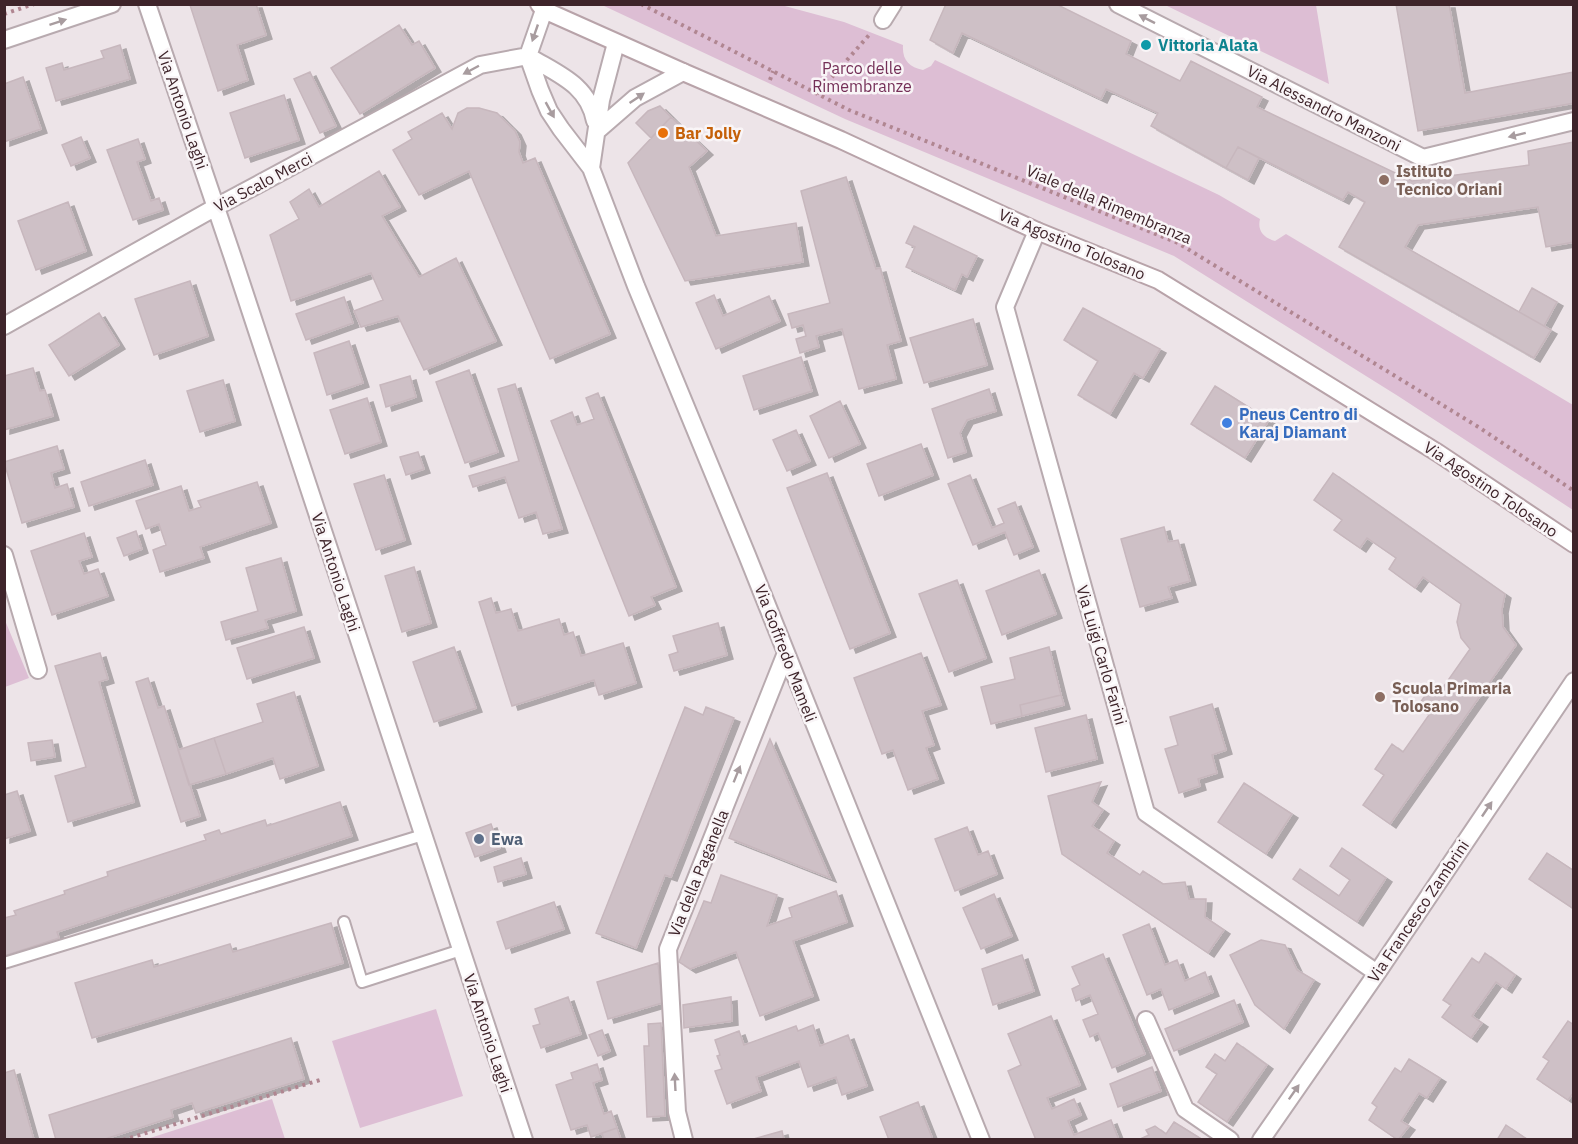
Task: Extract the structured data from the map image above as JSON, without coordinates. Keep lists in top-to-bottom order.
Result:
{
  "streets": {
    "street": [
      "Via Alessandro Manzoni",
      "Via Antonio Laghi",
      "Via Scalo Merci",
      "Via Agostino Tolosano",
      "Via Goffredo Mameli",
      "Via Luigi Carlo Farini",
      "Via della Paganella",
      "Via Francesco Zambrini"
    ],
    "path": ["Viale della Rimembranza"]
  },
  "crossings": [
    ["Via Antonio Laghi", "Via Scalo Merci"],
    ["Via Scalo Merci", "Via Goffredo Mameli"],
    ["Via Agostino Tolosano", "Via Luigi Carlo Farini"],
    ["Via Goffredo Mameli", "Via della Paganella"],
    ["Via Luigi Carlo Farini", "Via Francesco Zambrini"]
  ],
  "one_way": [
    "Via Alessandro Manzoni",
    "Via Scalo Merci",
    "Via della Paganella",
    "Via Francesco Zambrini"
  ],
  "parks": ["Parco delle Rimembranze"],
  "places": [
    "Vittoria Alata",
    "Bar Jolly",
    "Istituto Tecnico Oriani",
    "Pneus Centro di Karaj Diamant",
    "Scuola Primaria Tolosano",
    "Ewa"
  ]
}
